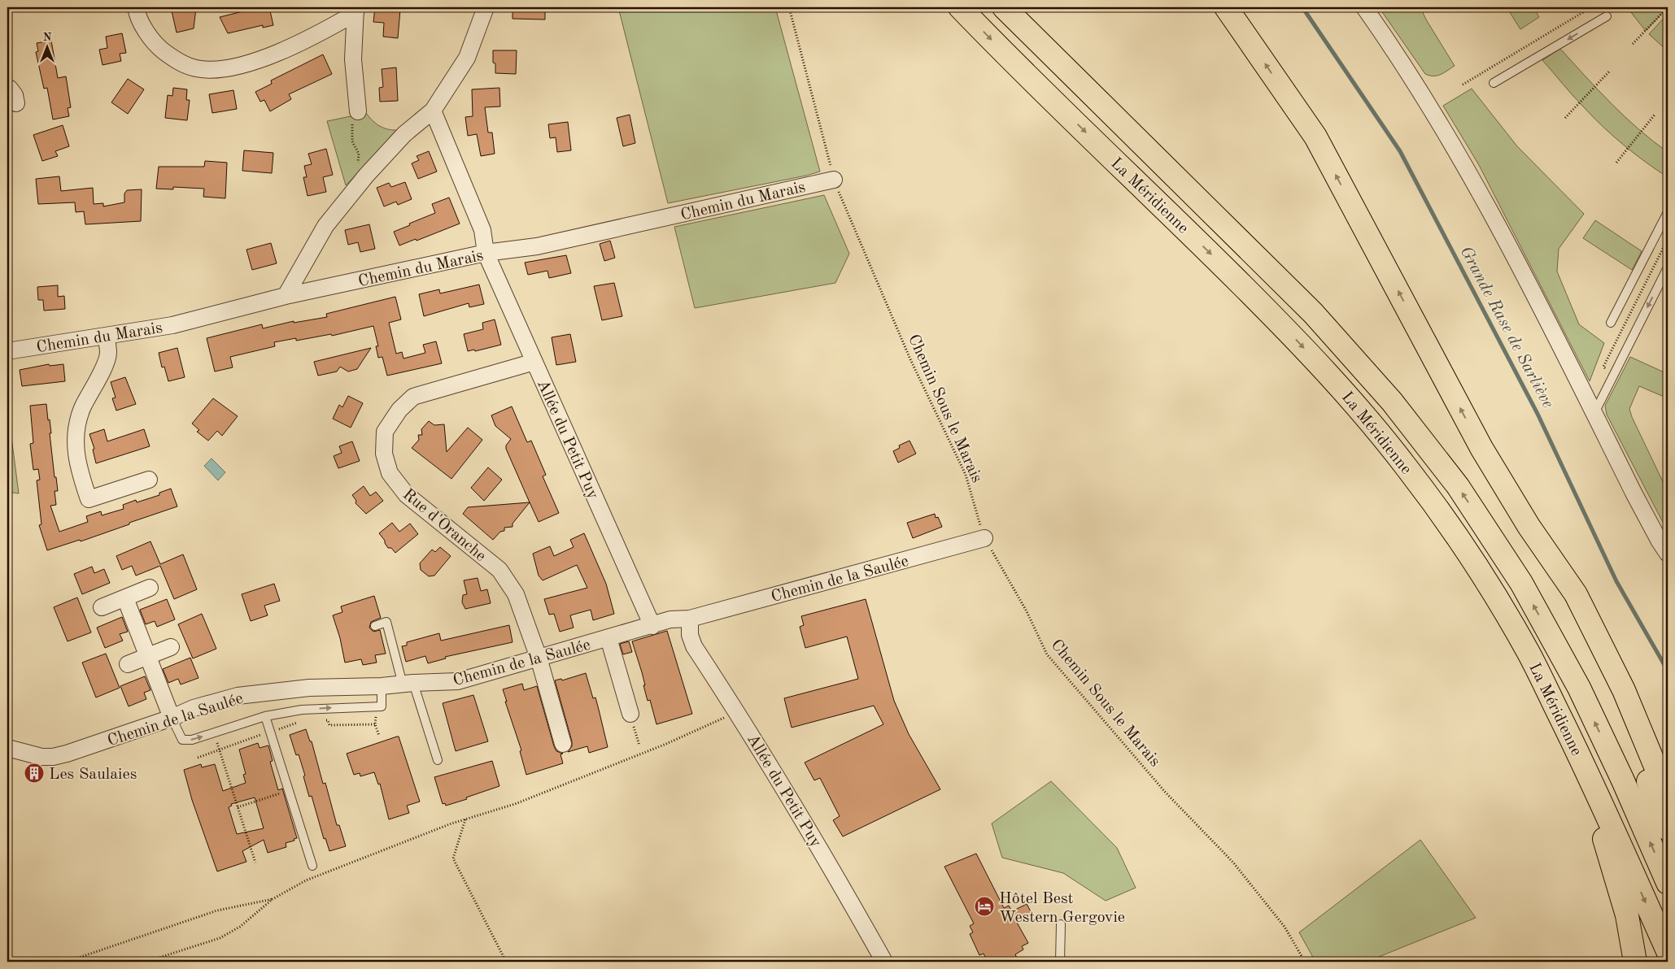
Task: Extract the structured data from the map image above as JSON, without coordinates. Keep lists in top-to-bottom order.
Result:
{
  "streets": {
    "highway": ["La Méridienne"],
    "street": [
      "Chemin du Marais",
      "Allée du Petit Puy",
      "Rue d'Oranche",
      "Chemin de la Saulée"
    ],
    "path": ["Chemin Sous le Marais"]
  },
  "crossings": [
    ["Chemin du Marais", "Chemin Sous le Marais"],
    ["Chemin du Marais", "Allée du Petit Puy"],
    ["Chemin Sous le Marais", "Chemin de la Saulée"],
    ["Allée du Petit Puy", "Rue d'Oranche"],
    ["Allée du Petit Puy", "Chemin de la Saulée"],
    ["Rue d'Oranche", "Chemin de la Saulée"]
  ],
  "water": ["Grande Rase de Sarliève"],
  "places": {
    "building": ["Les Saulaies"],
    "hotel": ["Hôtel Best Western Gergovie"]
  },
  "north": "top"
}
